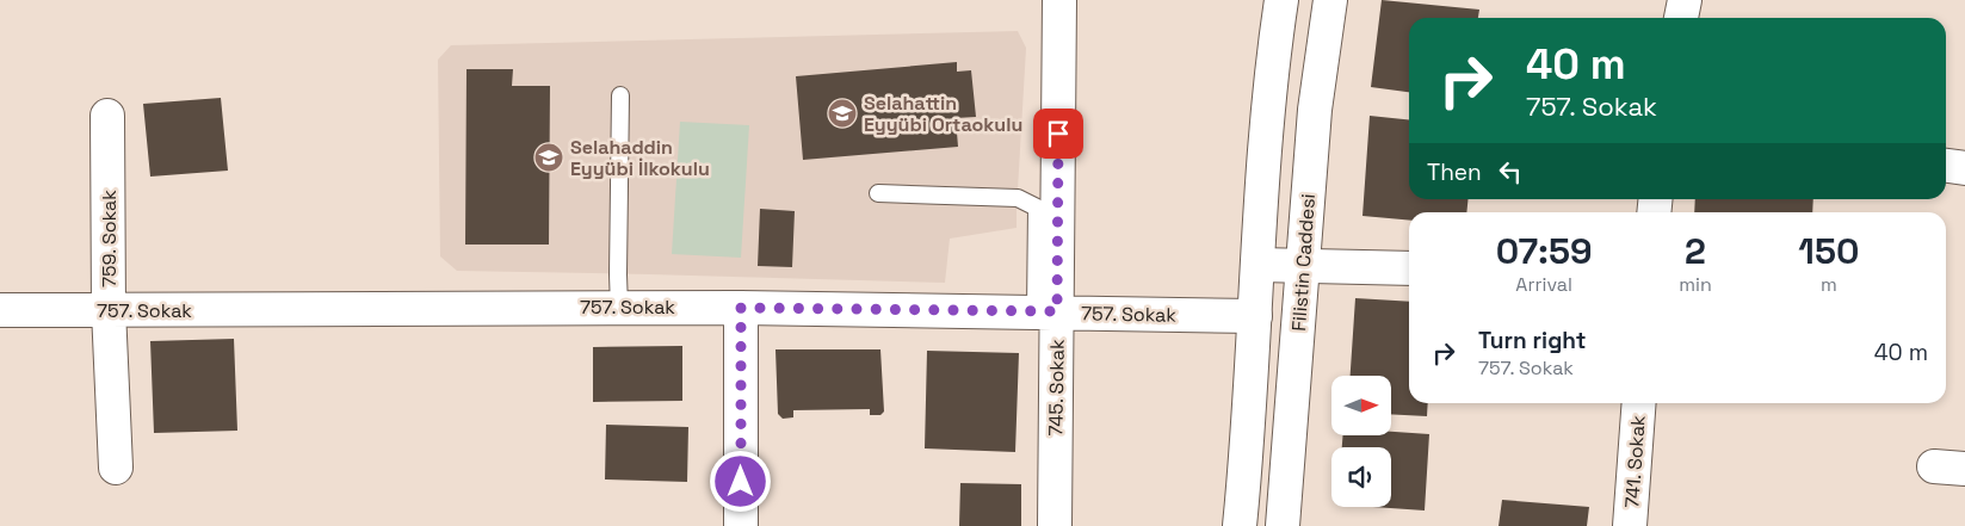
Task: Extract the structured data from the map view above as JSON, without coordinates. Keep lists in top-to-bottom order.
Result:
{
  "streets": {
    "street": [
      "759. Sokak",
      "Filistin Caddesi",
      "757. Sokak",
      "745. Sokak",
      "741. Sokak"
    ]
  },
  "crossings": [
    ["759. Sokak", "757. Sokak"],
    ["757. Sokak", "745. Sokak"]
  ],
  "places": {
    "school or university": ["Selahattin Eyyübi Ortaokulu", "Selahaddin Eyyübi İlkokulu"]
  },
  "north": "right",
  "page": {
    "turn": ["40 m", "757. Sokak"],
    "then": "Then",
    "eta": [
      "07:59",
      "Arrival",
      "2",
      "min",
      "150",
      "m"
    ],
    "list": [
      {
        "name": "Turn right",
        "note": "757. Sokak",
        "value": "40 m"
      }
    ]
  }
}
